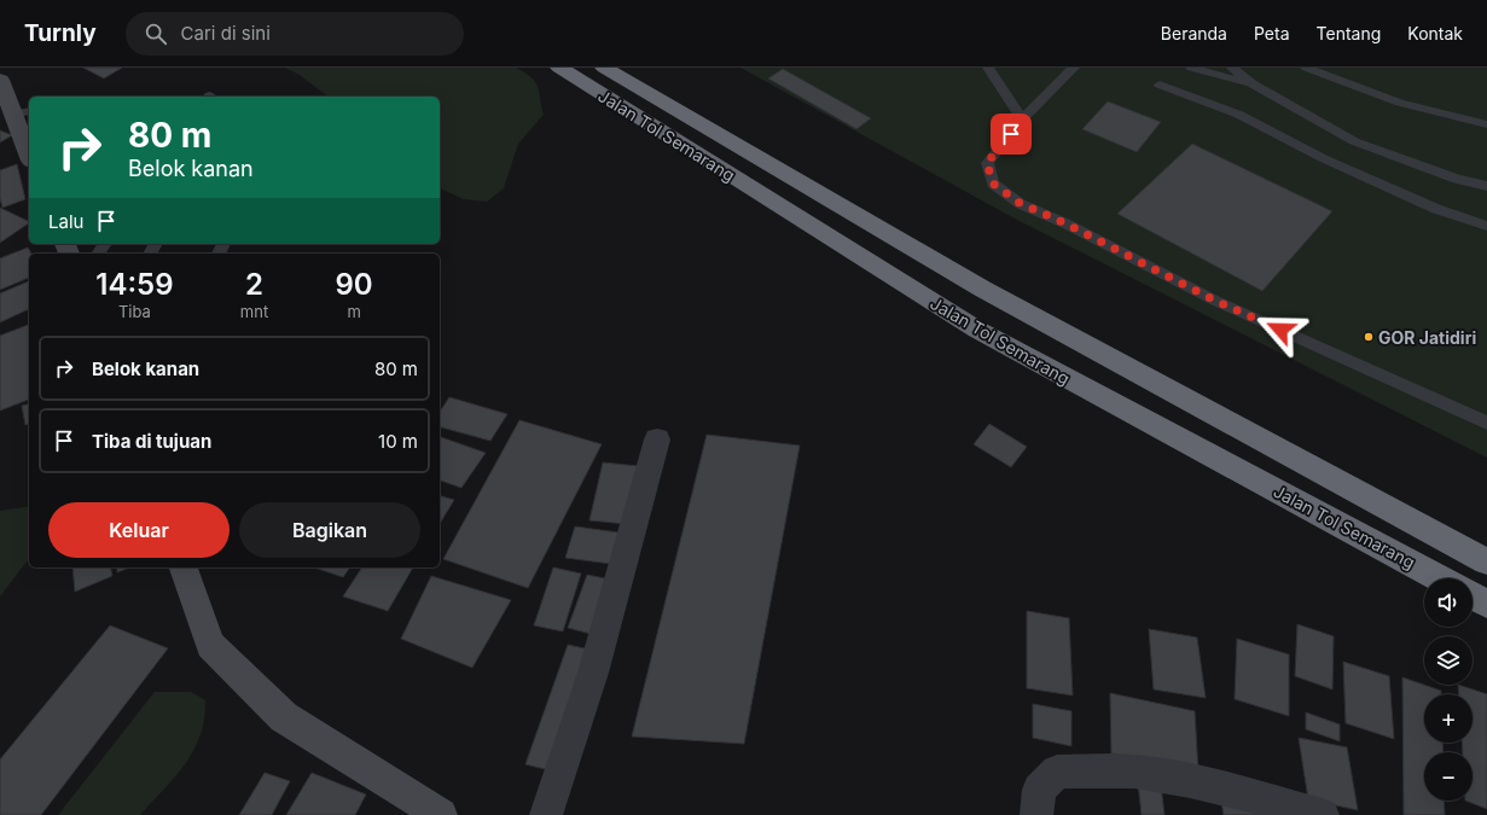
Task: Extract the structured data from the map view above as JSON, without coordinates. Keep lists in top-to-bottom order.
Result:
{
  "streets": {
    "highway": ["Jalan Tol Semarang"]
  },
  "places": ["GOR Jatidiri"],
  "page": {
    "header": "Turnly",
    "search": "Cari di sini",
    "nav": [
      "Beranda",
      "Peta",
      "Tentang",
      "Kontak"
    ],
    "turn": ["80 m", "Belok kanan"],
    "then": "Lalu",
    "eta": [
      "14:59",
      "Tiba",
      "2",
      "mnt",
      "90",
      "m"
    ],
    "list": [
      {
        "name": "Belok kanan",
        "value": "80 m"
      },
      {
        "name": "Tiba di tujuan",
        "value": "10 m"
      }
    ],
    "buttons": ["Keluar", "Bagikan"],
    "map_buttons": ["+", "−"]
  }
}
